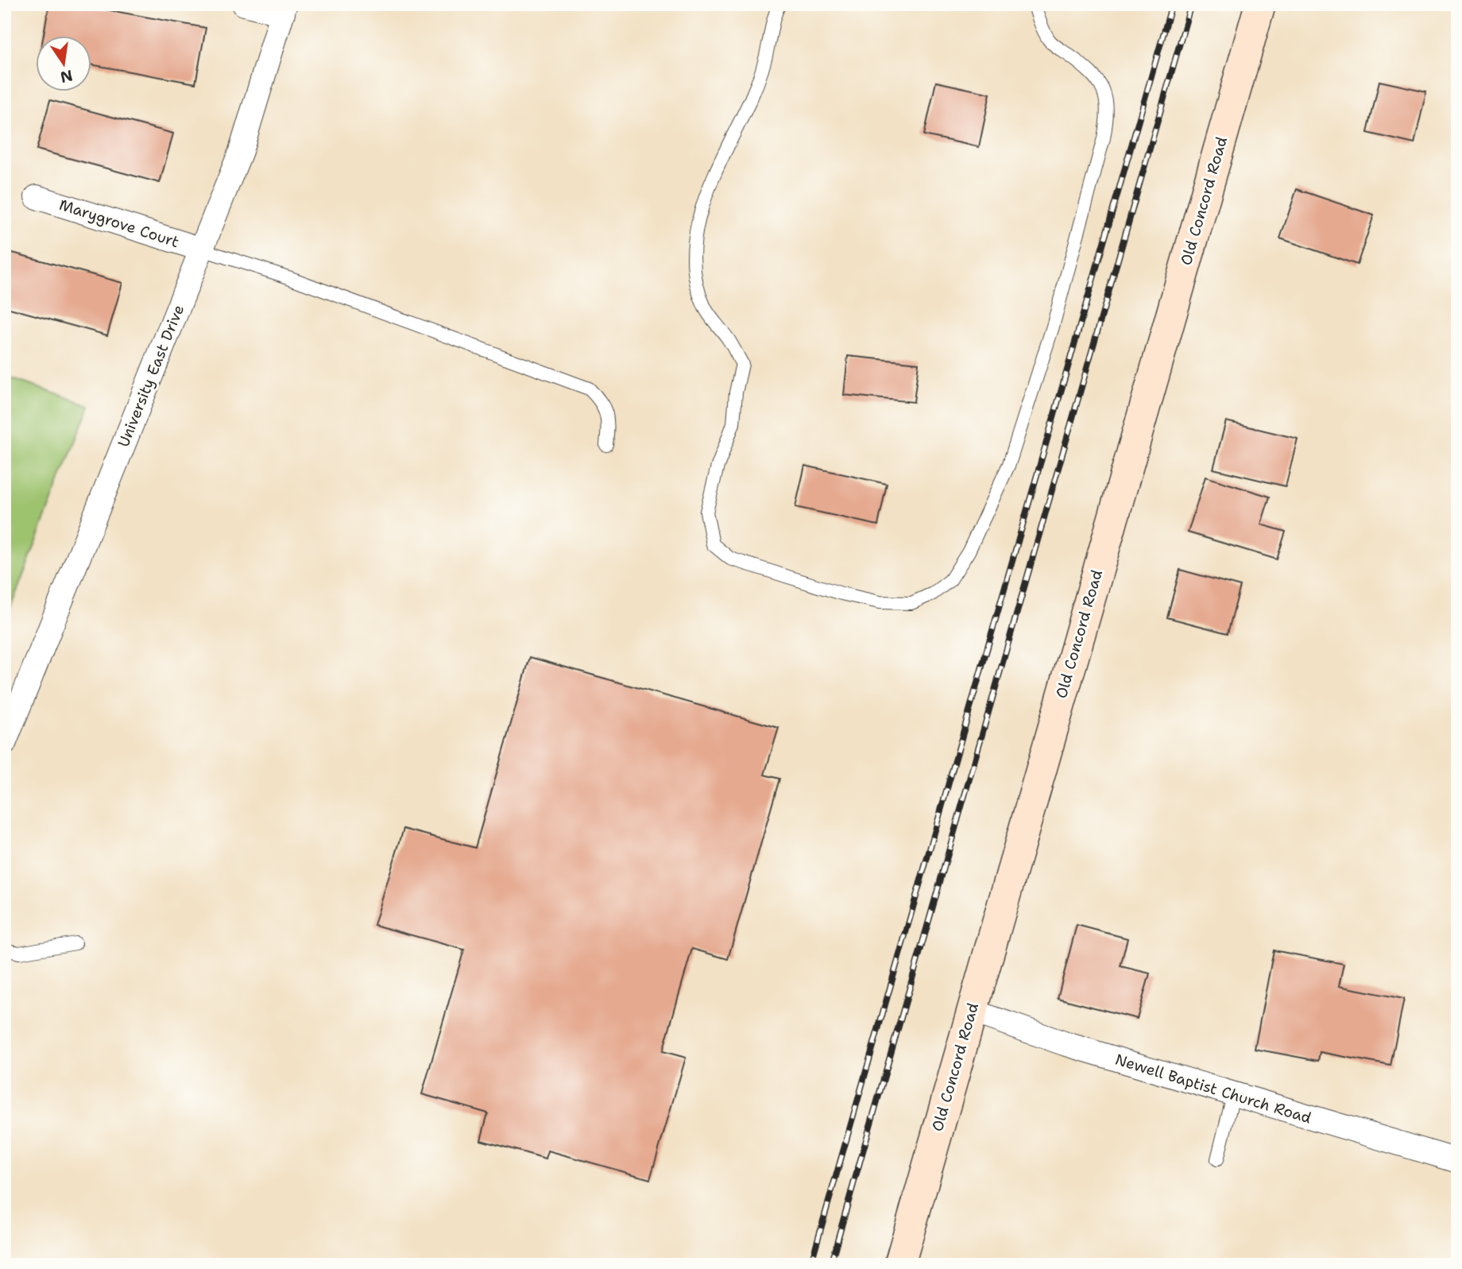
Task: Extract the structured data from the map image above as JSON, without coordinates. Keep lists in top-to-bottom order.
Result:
{
  "streets": {
    "street": [
      "Old Concord Road",
      "Marygrove Court",
      "University East Drive",
      "Newell Baptist Church Road"
    ]
  },
  "crossings": [
    ["Old Concord Road", "Newell Baptist Church Road"],
    ["Marygrove Court", "University East Drive"]
  ],
  "north": "bottom"
}
